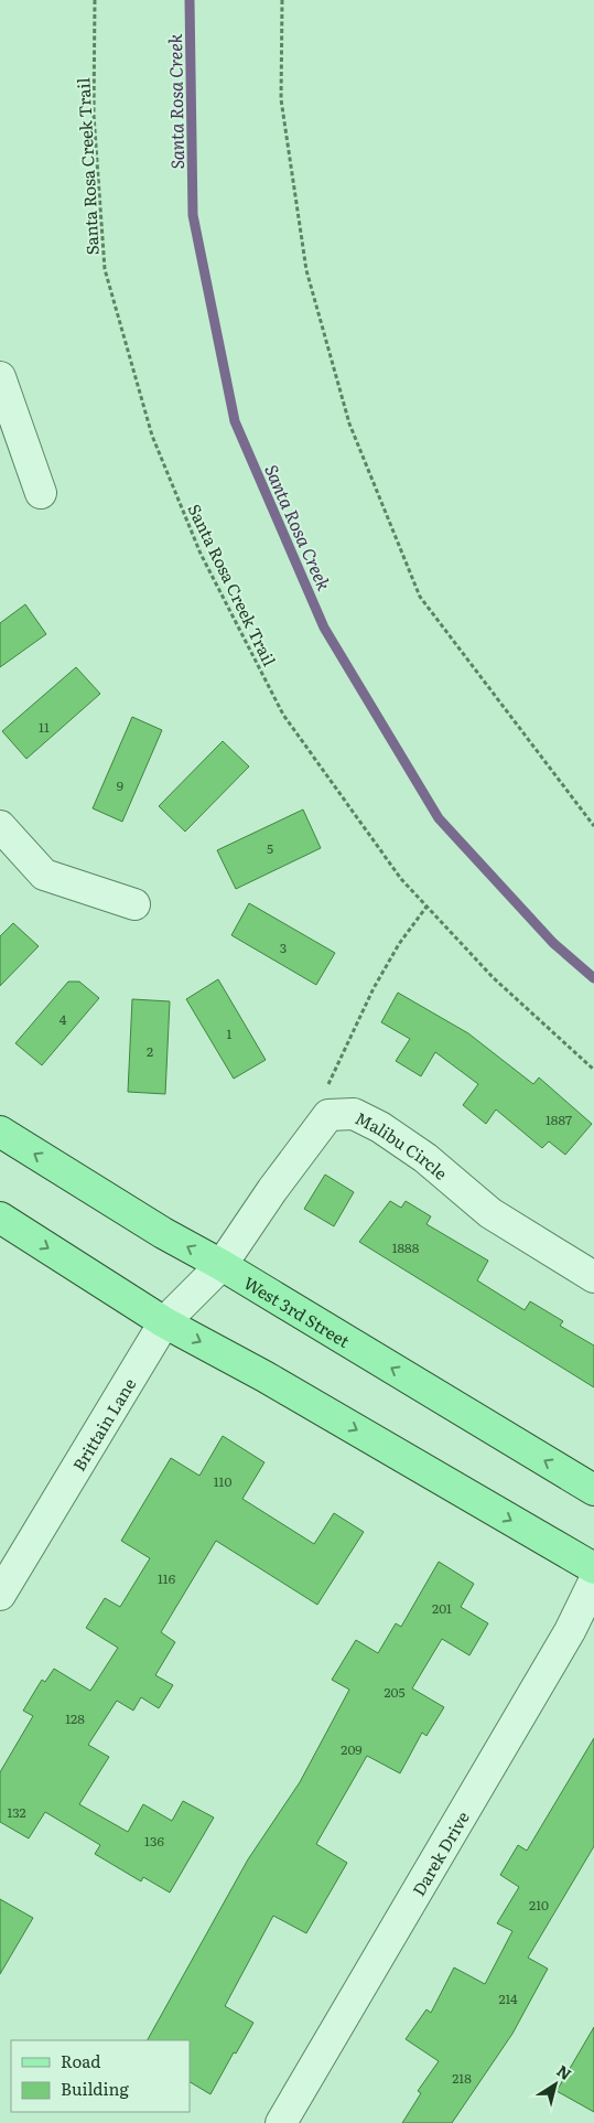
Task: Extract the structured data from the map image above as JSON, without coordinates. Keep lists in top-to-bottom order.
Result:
{
  "streets": {
    "main road": ["West 3rd Street"],
    "street": ["Malibu Circle", "Brittain Lane", "Darek Drive"],
    "path": ["Santa Rosa Creek Trail"]
  },
  "crossings": [
    ["West 3rd Street", "Brittain Lane"]
  ],
  "water": ["Santa Rosa Creek"],
  "house_numbers": [
    "11",
    "9",
    "5",
    "3",
    "4",
    "1",
    "2",
    "1887",
    "1888",
    "110",
    "116",
    "201",
    "205",
    "128",
    "209",
    "132",
    "136",
    "210",
    "214",
    "218"
  ],
  "legend": ["Road", "Building"],
  "north": "top right"
}
